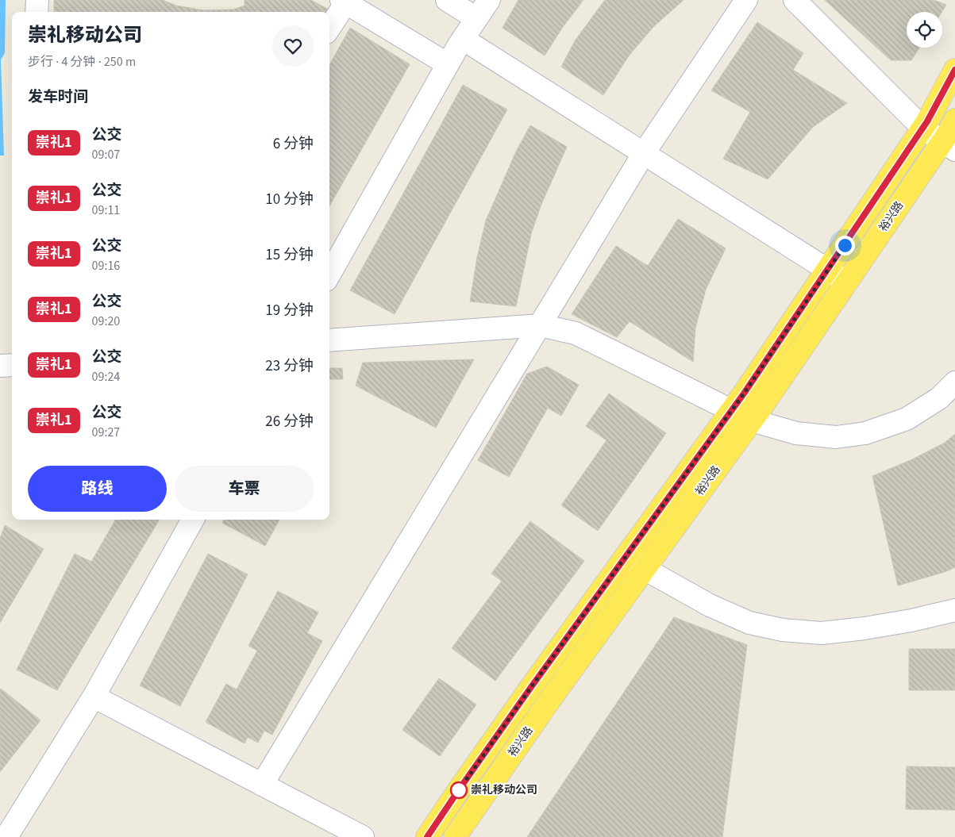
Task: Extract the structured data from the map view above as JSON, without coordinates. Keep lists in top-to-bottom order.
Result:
{
  "streets": {
    "main road": ["裕兴路"]
  },
  "places": ["崇礼移动公司"],
  "lines": ["bus line 崇礼1"],
  "page": {
    "heading": [
      ["崇礼移动公司", "步行 · 4 分钟 · 250 m"],
      "发车时间"
    ],
    "list": [
      {
        "mark": "崇礼1",
        "name": "公交",
        "note": "09:07",
        "value": "6 分钟"
      },
      {
        "mark": "崇礼1",
        "name": "公交",
        "note": "09:11",
        "value": "10 分钟"
      },
      {
        "mark": "崇礼1",
        "name": "公交",
        "note": "09:16",
        "value": "15 分钟"
      },
      {
        "mark": "崇礼1",
        "name": "公交",
        "note": "09:20",
        "value": "19 分钟"
      },
      {
        "mark": "崇礼1",
        "name": "公交",
        "note": "09:24",
        "value": "23 分钟"
      },
      {
        "mark": "崇礼1",
        "name": "公交",
        "note": "09:27",
        "value": "26 分钟"
      }
    ],
    "buttons": ["路线", "车票"]
  }
}
